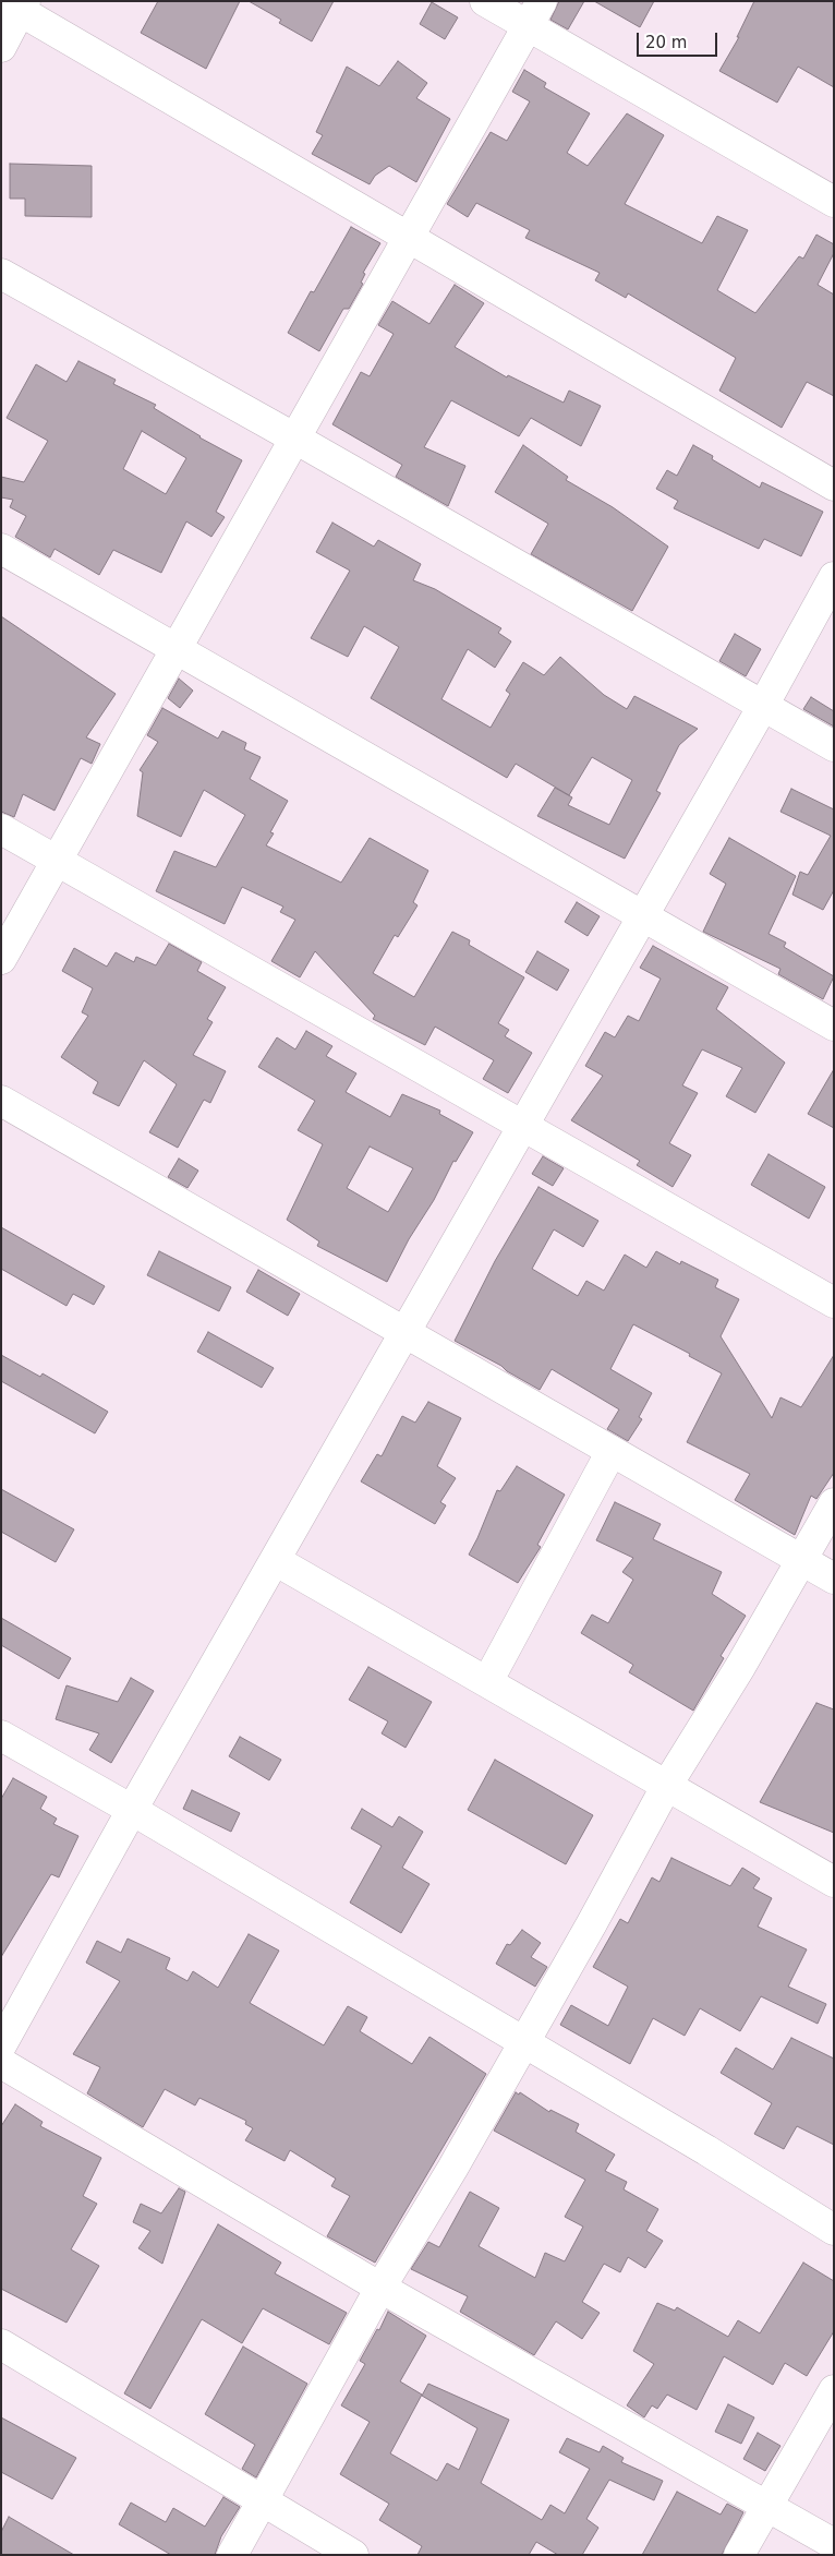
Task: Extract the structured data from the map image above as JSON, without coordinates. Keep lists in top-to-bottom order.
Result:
{
  "scale_bar": "20 m"
}
